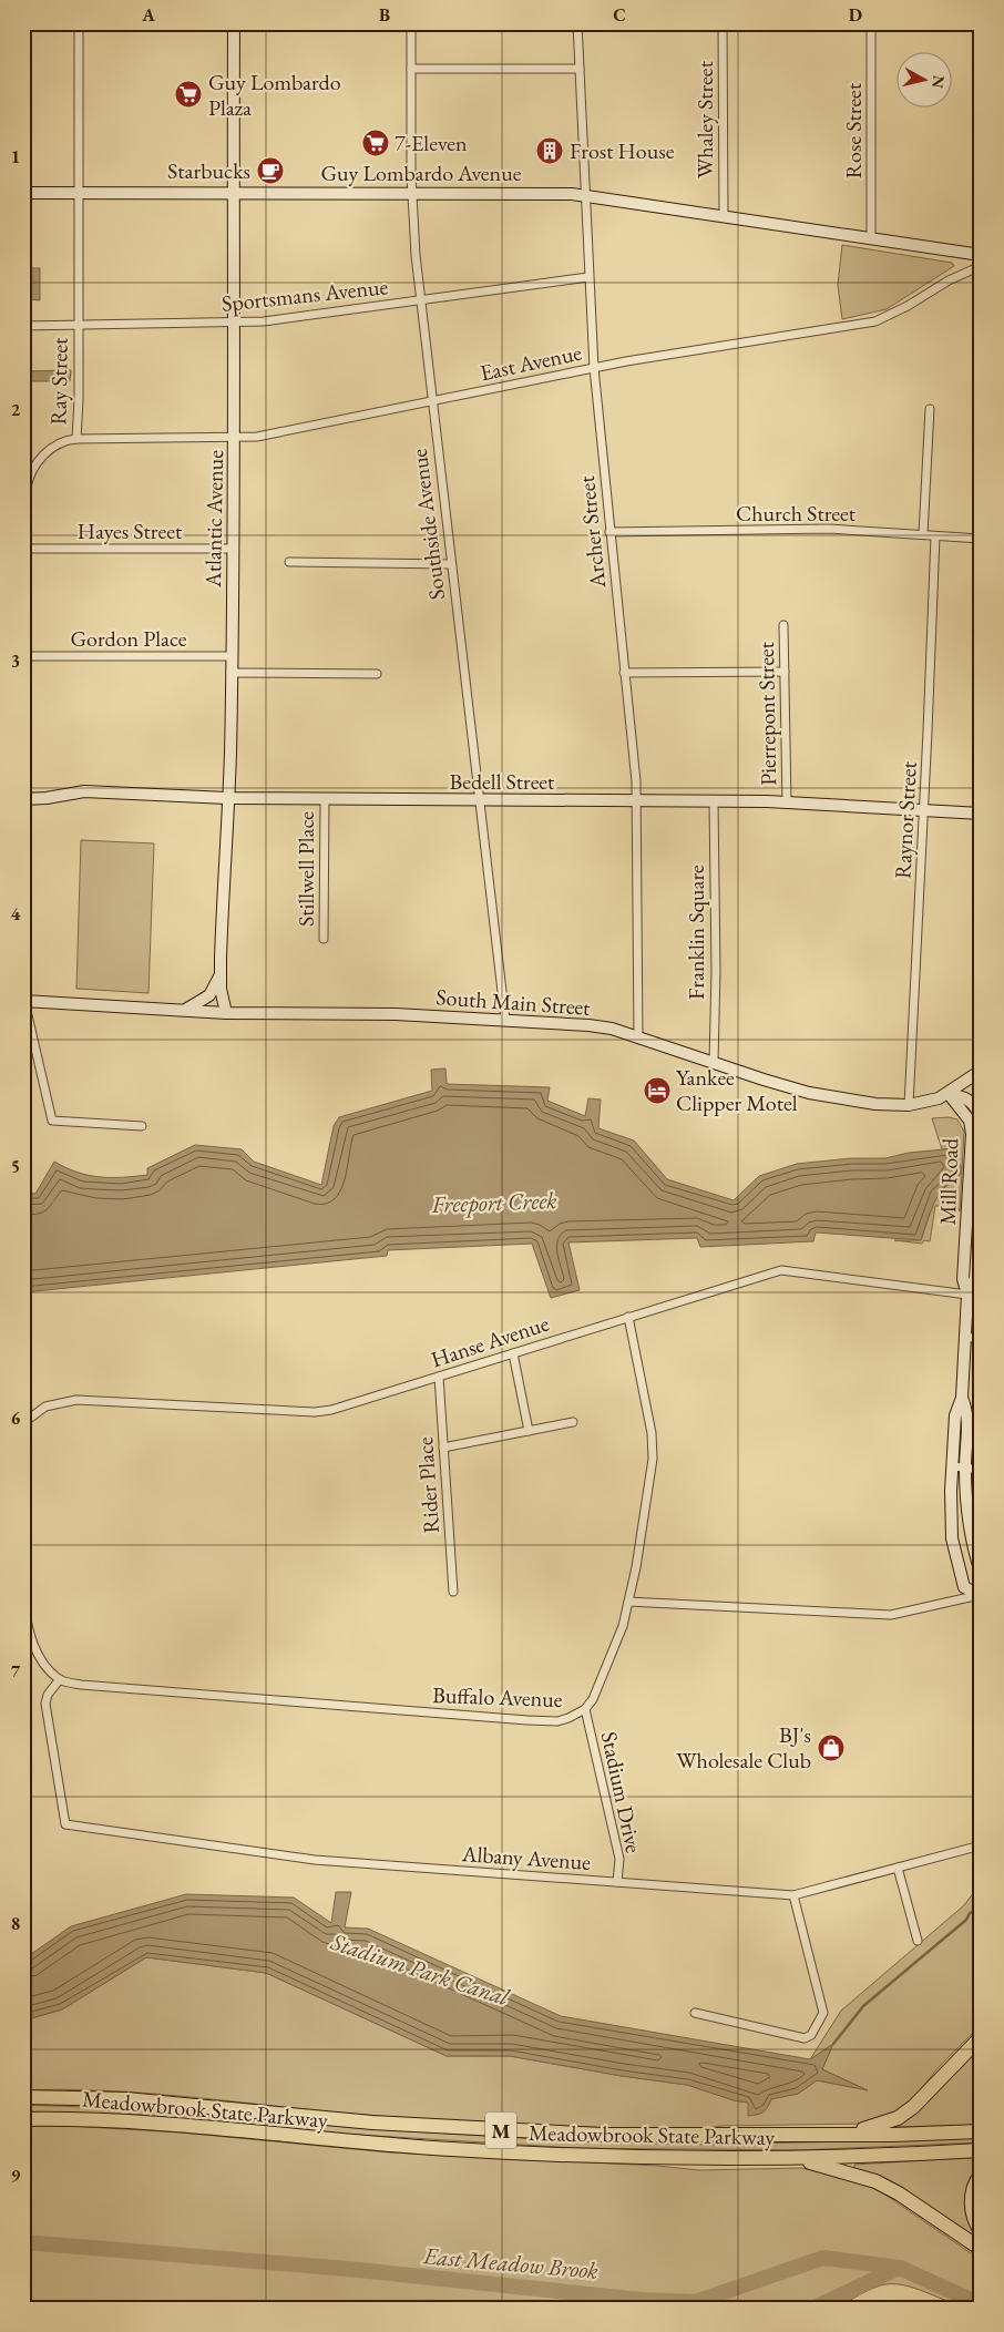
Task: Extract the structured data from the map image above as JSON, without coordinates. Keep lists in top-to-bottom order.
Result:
{
  "streets": {
    "highway": ["Meadowbrook State Parkway", "M"],
    "main road": [
      "Guy Lombardo Avenue",
      "Atlantic Avenue",
      "Bedell Street",
      "South Main Street",
      "Mill Road"
    ],
    "street": [
      "Whaley Street",
      "Rose Street",
      "Sportsmans Avenue",
      "East Avenue",
      "Ray Street",
      "Church Street",
      "Southside Avenue",
      "Hayes Street",
      "Archer Street",
      "Gordon Place",
      "Pierrepont Street",
      "Raynor Street",
      "Stillwell Place",
      "Franklin Square",
      "Hanse Avenue",
      "Rider Place",
      "Buffalo Avenue",
      "Stadium Drive",
      "Albany Avenue"
    ]
  },
  "crossings": [
    ["Whaley Street", "Guy Lombardo Avenue"],
    ["Rose Street", "Guy Lombardo Avenue"],
    ["Guy Lombardo Avenue", "Ray Street"],
    ["Guy Lombardo Avenue", "Atlantic Avenue"],
    ["Guy Lombardo Avenue", "Southside Avenue"],
    ["Guy Lombardo Avenue", "Archer Street"],
    ["Sportsmans Avenue", "Ray Street"],
    ["Sportsmans Avenue", "Atlantic Avenue"],
    ["Sportsmans Avenue", "Southside Avenue"],
    ["Sportsmans Avenue", "Archer Street"],
    ["East Avenue", "Ray Street"],
    ["East Avenue", "Atlantic Avenue"],
    ["East Avenue", "Southside Avenue"],
    ["East Avenue", "Archer Street"],
    ["Ray Street", "Hayes Street"],
    ["Ray Street", "Gordon Place"],
    ["Ray Street", "Bedell Street"],
    ["Ray Street", "South Main Street"],
    ["Church Street", "Archer Street"],
    ["Church Street", "Raynor Street"],
    ["Atlantic Avenue", "Hayes Street"],
    ["Atlantic Avenue", "Gordon Place"],
    ["Atlantic Avenue", "Bedell Street"],
    ["Atlantic Avenue", "South Main Street"],
    ["Southside Avenue", "Bedell Street"],
    ["Southside Avenue", "South Main Street"],
    ["Archer Street", "Bedell Street"],
    ["Archer Street", "South Main Street"],
    ["Pierrepont Street", "Bedell Street"],
    ["Bedell Street", "Raynor Street"],
    ["Bedell Street", "Stillwell Place"],
    ["Bedell Street", "Franklin Square"],
    ["Raynor Street", "South Main Street"],
    ["Franklin Square", "South Main Street"],
    ["South Main Street", "Mill Road"],
    ["Mill Road", "Hanse Avenue"],
    ["Hanse Avenue", "Rider Place"],
    ["Hanse Avenue", "Buffalo Avenue"],
    ["Buffalo Avenue", "Stadium Drive"],
    ["Buffalo Avenue", "Albany Avenue"],
    ["Stadium Drive", "Albany Avenue"]
  ],
  "water": ["Freeport Creek", "Stadium Park Canal", "East Meadow Brook"],
  "places": {
    "supermarket": ["Guy Lombardo Plaza", "7-Eleven"],
    "building": ["Frost House"],
    "cafe": ["Starbucks"],
    "hotel": ["Yankee Clipper Motel"],
    "shop": ["BJ's Wholesale Club"]
  },
  "north": "right",
  "grid": {
    "columns": [
      "A",
      "B",
      "C",
      "D"
    ],
    "rows": [
      "1",
      "2",
      "3",
      "4",
      "5",
      "6",
      "7",
      "8",
      "9"
    ]
  }
}
